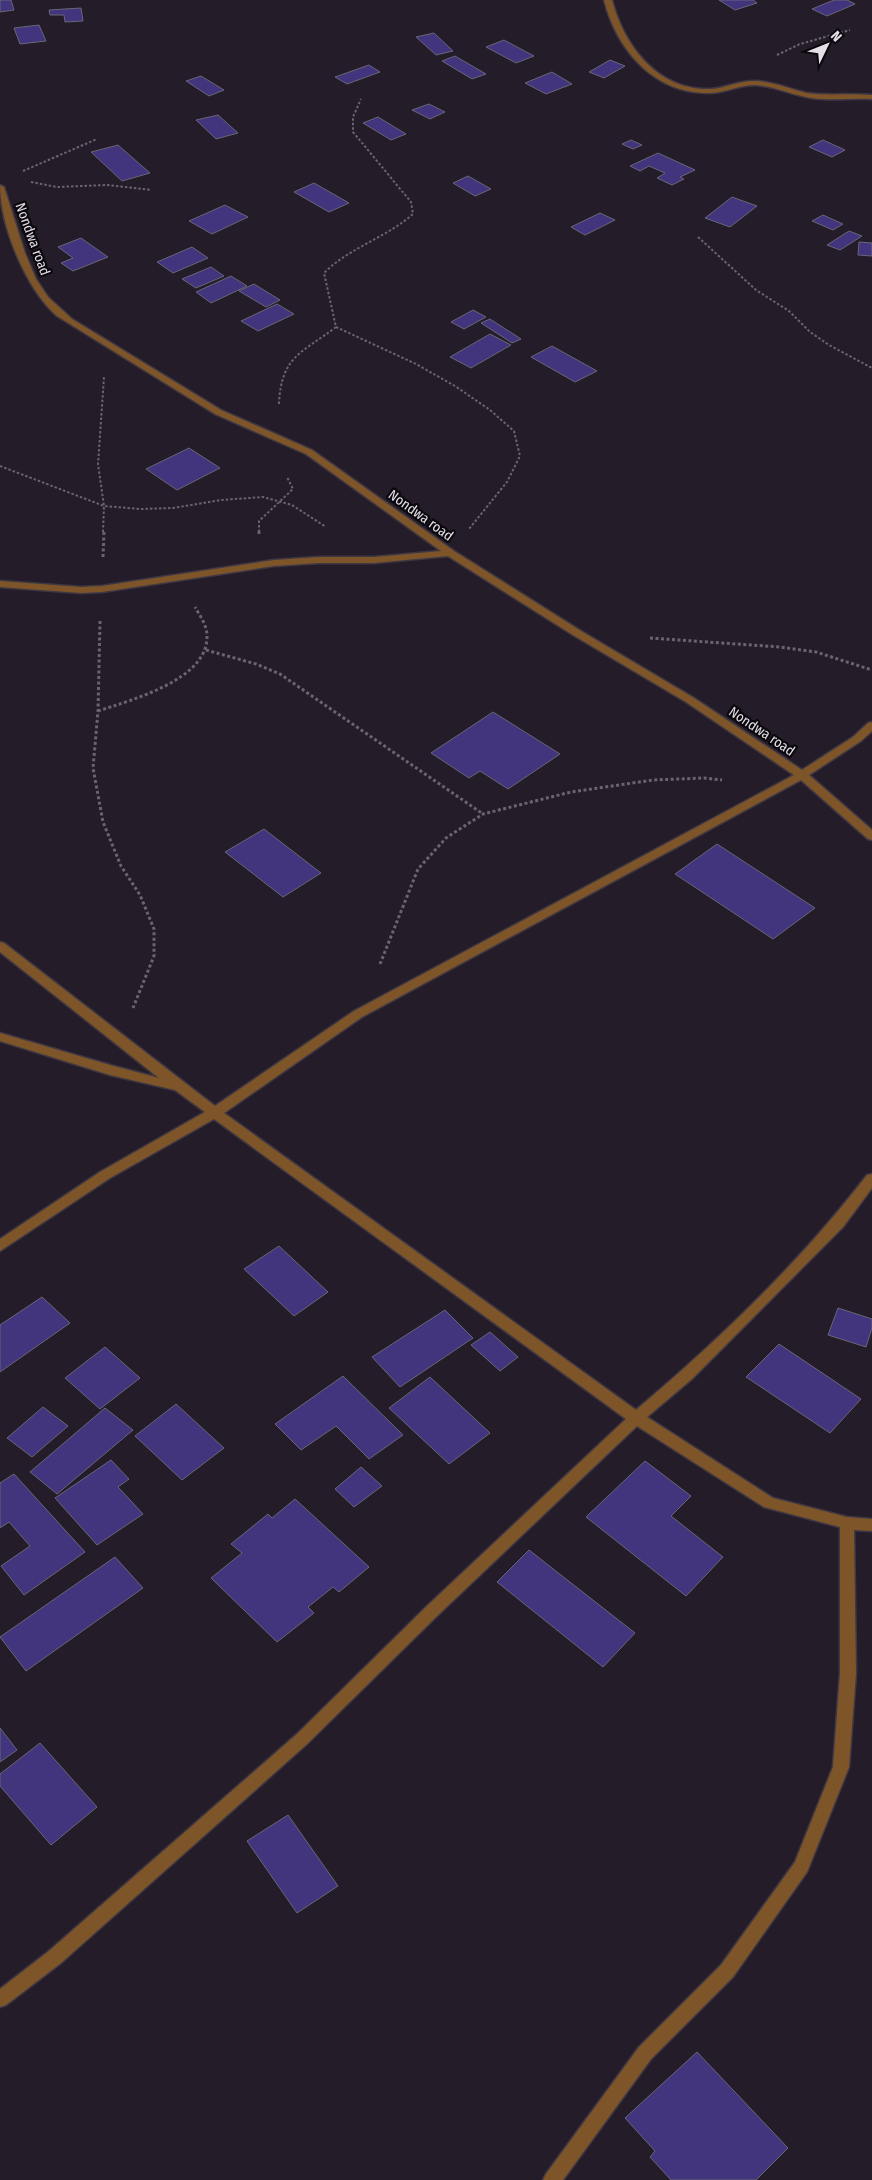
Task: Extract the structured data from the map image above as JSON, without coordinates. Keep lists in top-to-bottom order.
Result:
{
  "streets": {
    "street": ["Nondwa road"]
  },
  "north": "top right"
}
